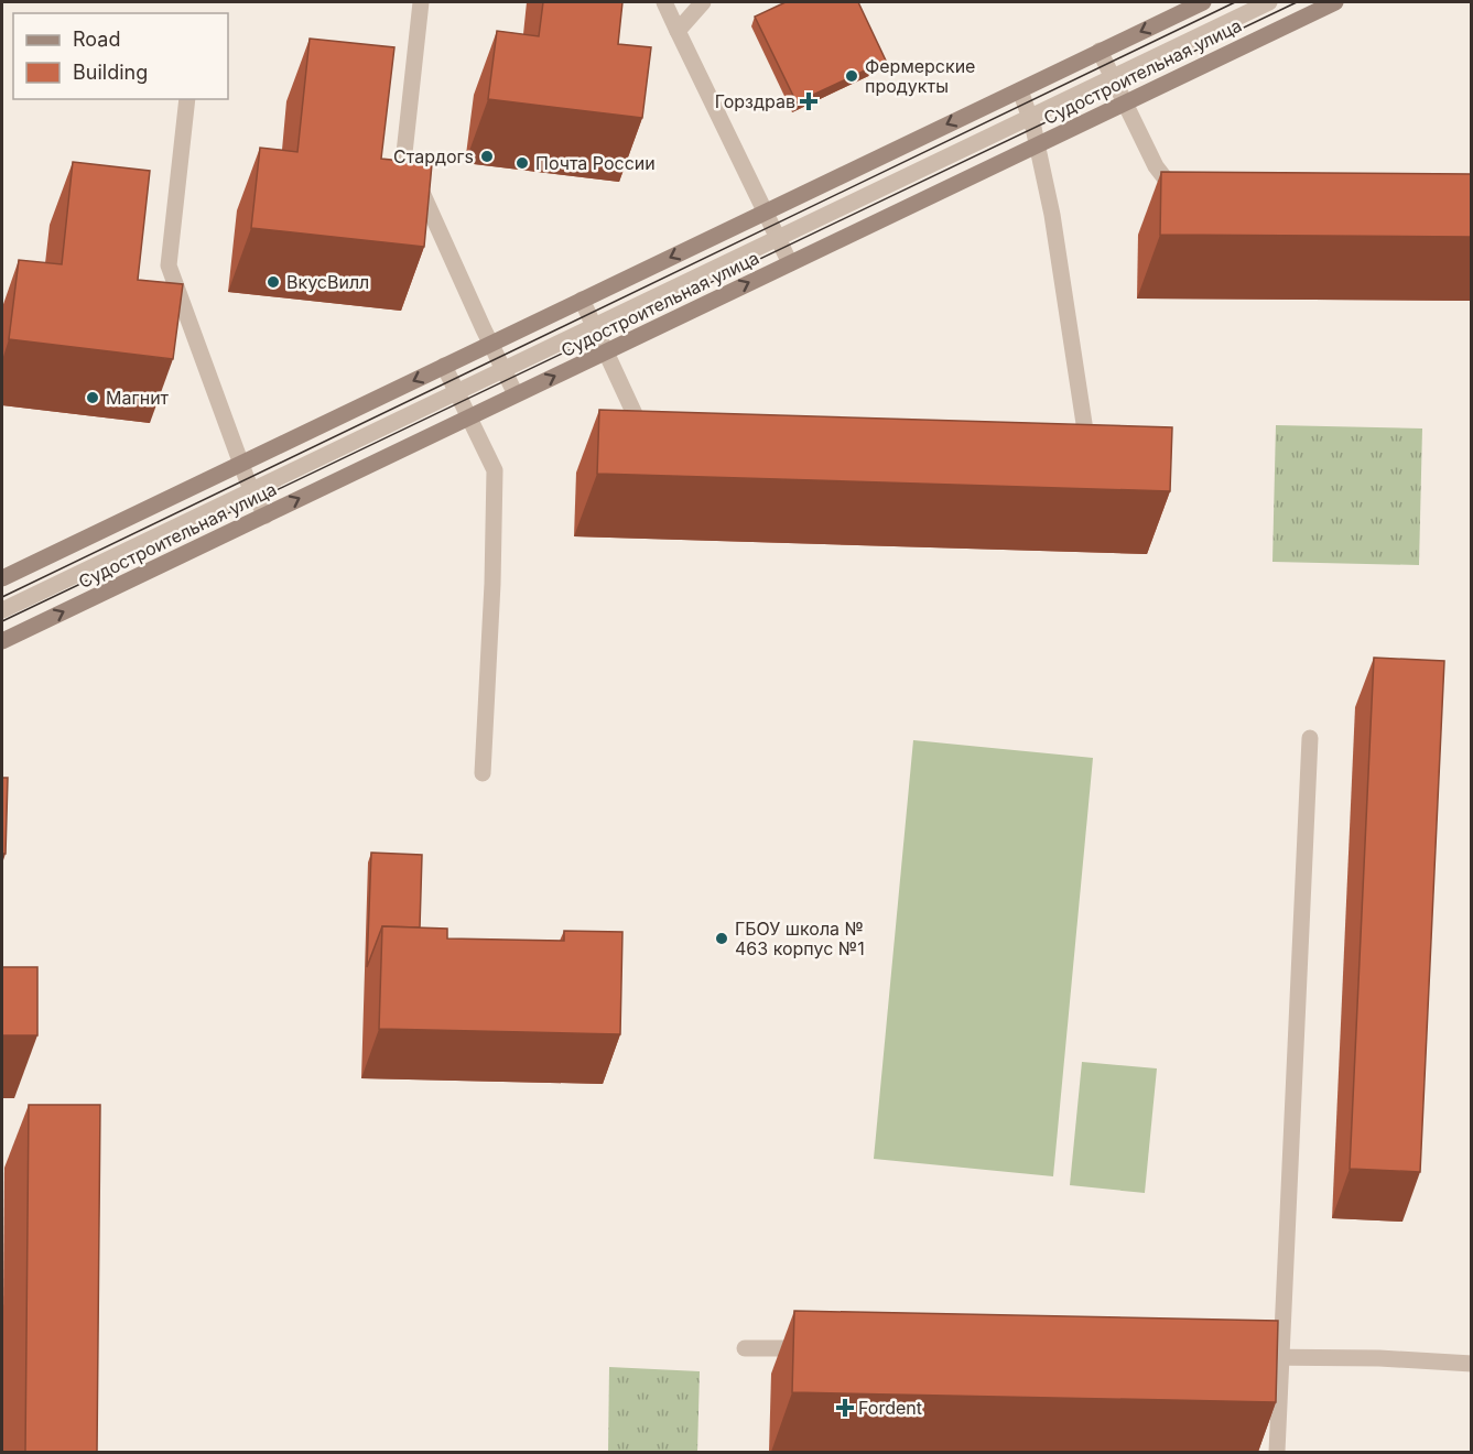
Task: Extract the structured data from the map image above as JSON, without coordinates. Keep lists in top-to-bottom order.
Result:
{
  "streets": {
    "street": ["Судостроительная улица"]
  },
  "places": {
    "other": [
      "Фермерские продукты",
      "Стардогs",
      "Почта России",
      "ВкусВилл",
      "Магнит",
      "ГБОУ школа № 463 корпус №1"
    ],
    "health": ["Горздрав", "Fordent"]
  },
  "legend": ["Road", "Building"]
}
